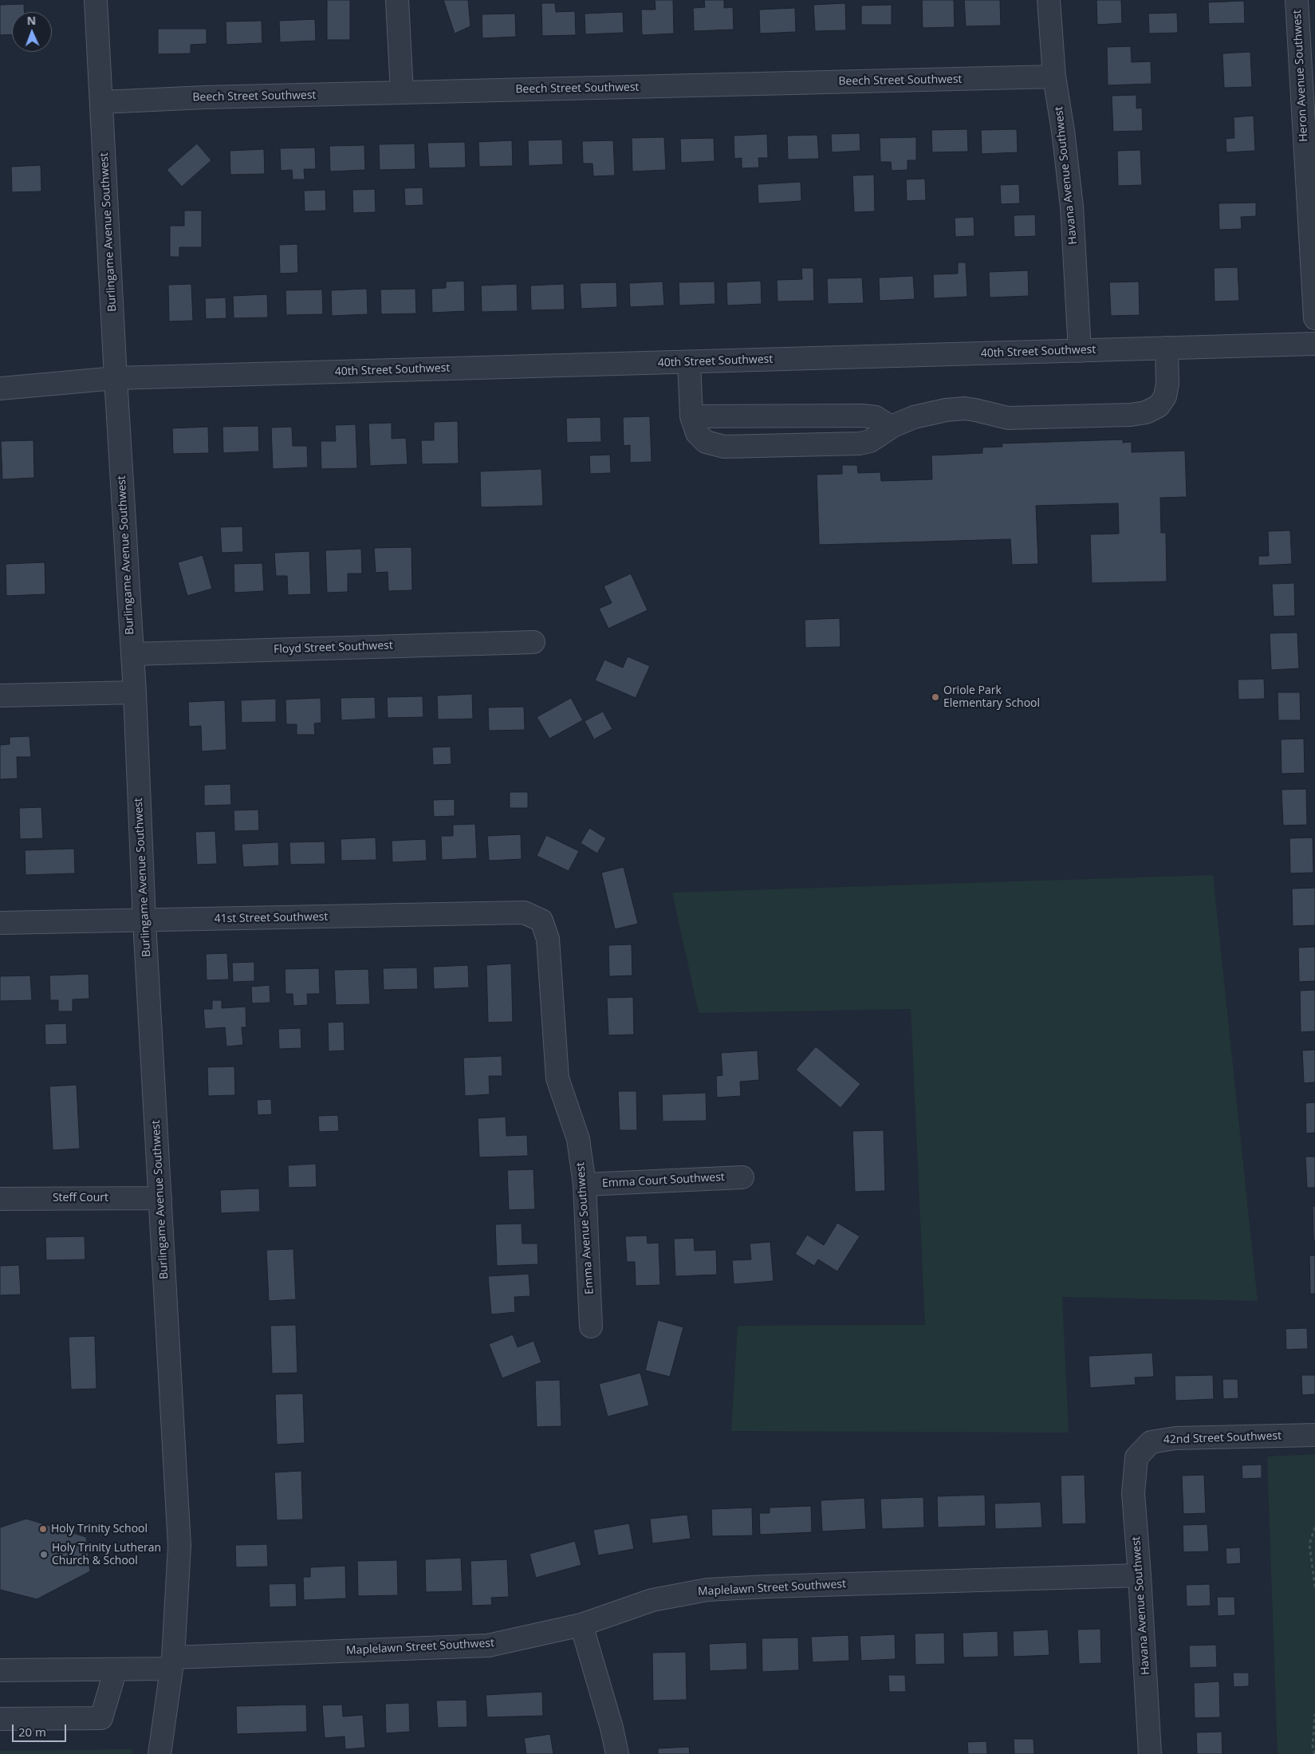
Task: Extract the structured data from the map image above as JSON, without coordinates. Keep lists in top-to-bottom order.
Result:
{
  "streets": {
    "street": [
      "Heron Avenue Southwest",
      "Beech Street Southwest",
      "Havana Avenue Southwest",
      "Burlingame Avenue Southwest",
      "40th Street Southwest",
      "Floyd Street Southwest",
      "41st Street Southwest",
      "Emma Court Southwest",
      "Steff Court",
      "Emma Avenue Southwest",
      "42nd Street Southwest",
      "Maplelawn Street Southwest"
    ]
  },
  "crossings": [
    ["Beech Street Southwest", "Havana Avenue Southwest"],
    ["Beech Street Southwest", "Burlingame Avenue Southwest"],
    ["Havana Avenue Southwest", "40th Street Southwest"],
    ["Havana Avenue Southwest", "42nd Street Southwest"],
    ["Havana Avenue Southwest", "Maplelawn Street Southwest"],
    ["Burlingame Avenue Southwest", "40th Street Southwest"],
    ["Burlingame Avenue Southwest", "Floyd Street Southwest"],
    ["Burlingame Avenue Southwest", "41st Street Southwest"],
    ["Burlingame Avenue Southwest", "Steff Court"],
    ["Burlingame Avenue Southwest", "Maplelawn Street Southwest"],
    ["41st Street Southwest", "Emma Avenue Southwest"],
    ["Emma Court Southwest", "Emma Avenue Southwest"]
  ],
  "places": ["Oriole Park Elementary School", "Holy Trinity School", "Holy Trinity Lutheran Church & School"],
  "scale_bar": "20 m",
  "north": "top"
}
